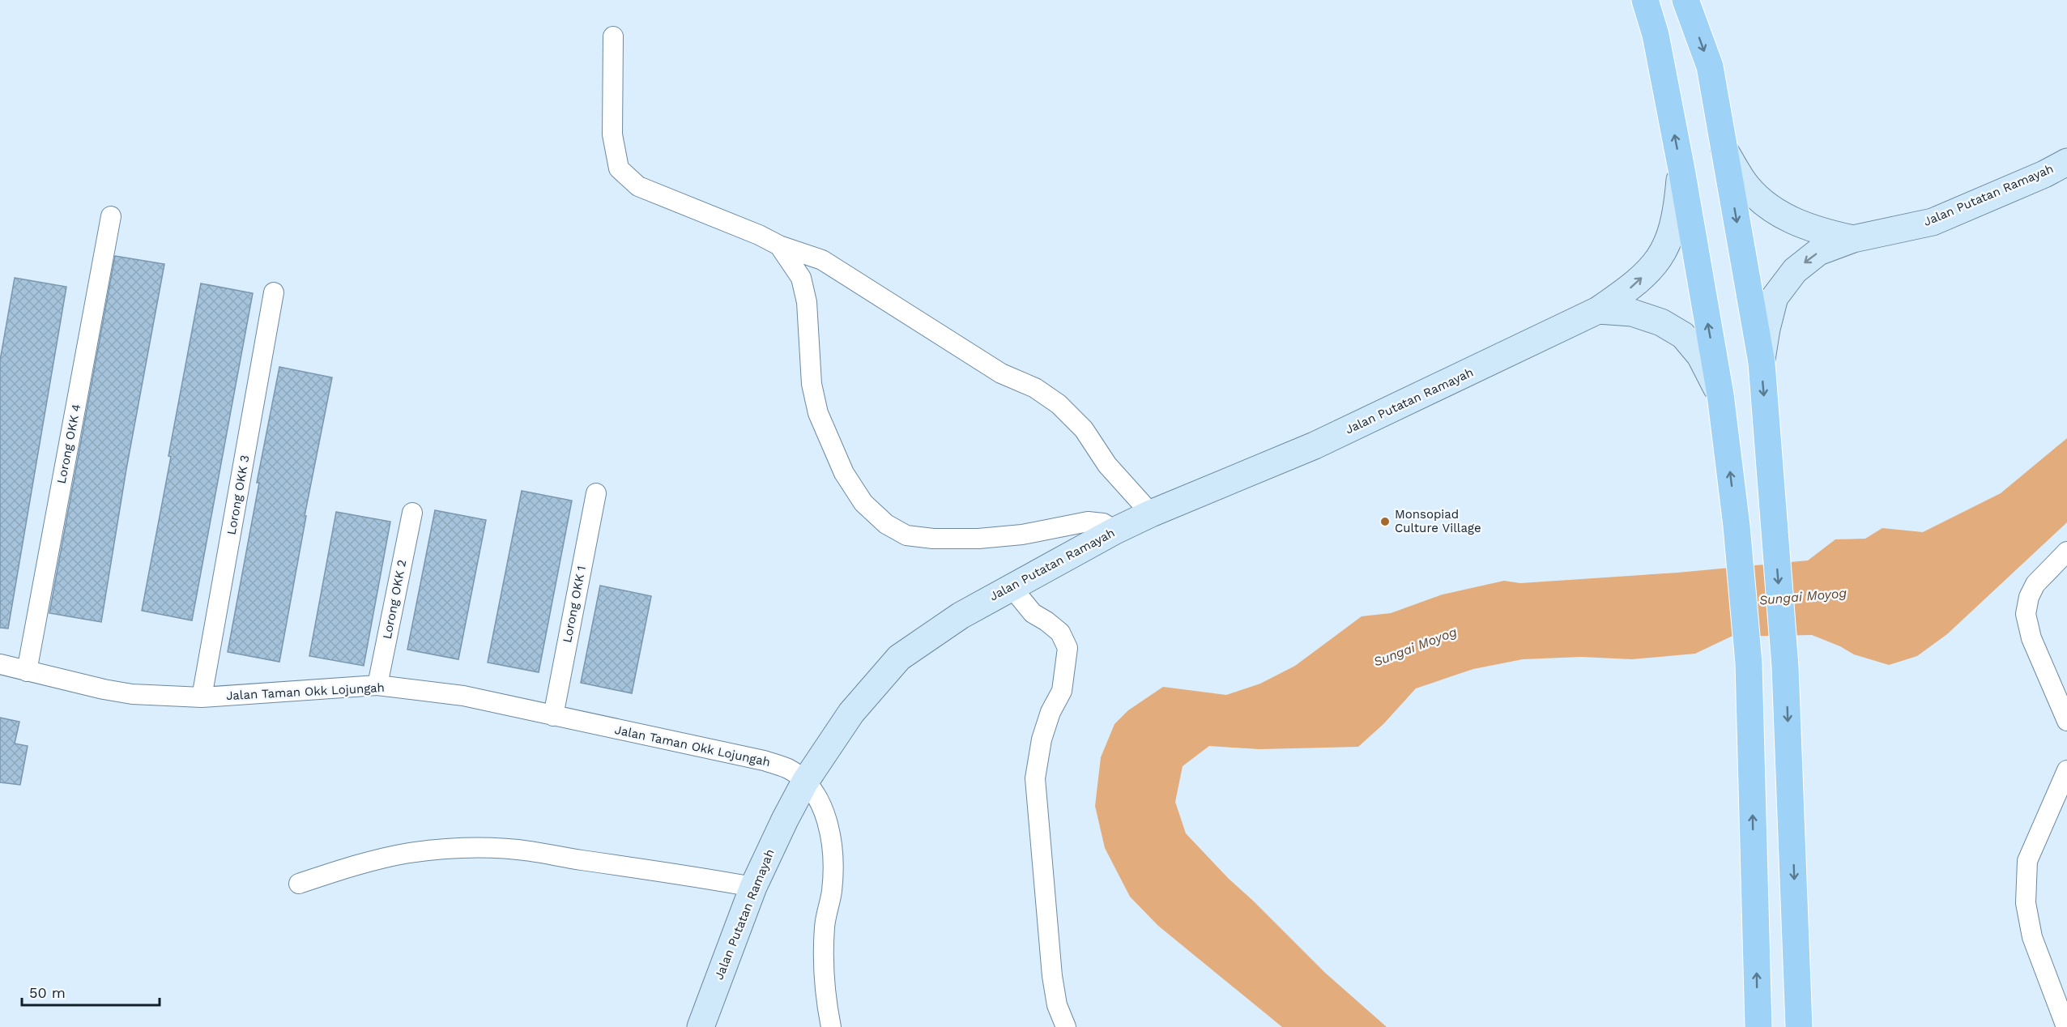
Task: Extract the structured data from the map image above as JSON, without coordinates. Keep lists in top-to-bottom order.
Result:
{
  "streets": {
    "main road": ["Jalan Putatan Ramayah"],
    "street": [
      "Lorong OKK 4",
      "Lorong OKK 3",
      "Lorong OKK 2",
      "Lorong OKK 1",
      "Jalan Taman Okk Lojungah"
    ]
  },
  "crossings": [
    ["Jalan Putatan Ramayah", "Jalan Taman Okk Lojungah"],
    ["Lorong OKK 4", "Jalan Taman Okk Lojungah"],
    ["Lorong OKK 3", "Jalan Taman Okk Lojungah"],
    ["Lorong OKK 2", "Jalan Taman Okk Lojungah"],
    ["Lorong OKK 1", "Jalan Taman Okk Lojungah"]
  ],
  "water": ["Sungai Moyog"],
  "places": ["Monsopiad Culture Village"],
  "scale_bar": "50 m"
}
